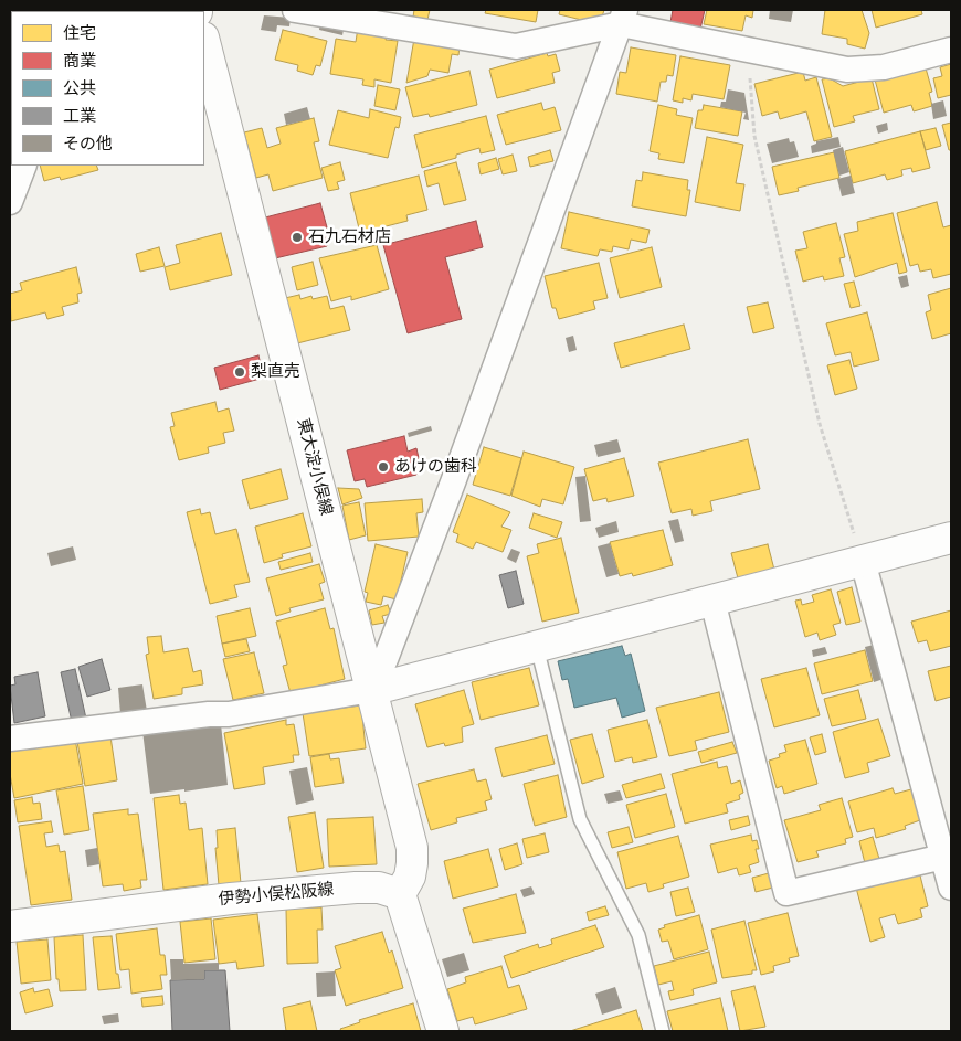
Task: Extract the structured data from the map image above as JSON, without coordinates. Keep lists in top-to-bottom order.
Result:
{
  "streets": {
    "main road": ["東大淀小俣線", "伊勢小俣松阪線"]
  },
  "crossings": [
    ["東大淀小俣線", "伊勢小俣松阪線"]
  ],
  "places": ["石九石材店", "梨直売", "あけの歯科"],
  "legend": [
    "住宅",
    "商業",
    "公共",
    "工業",
    "その他"
  ]
}
